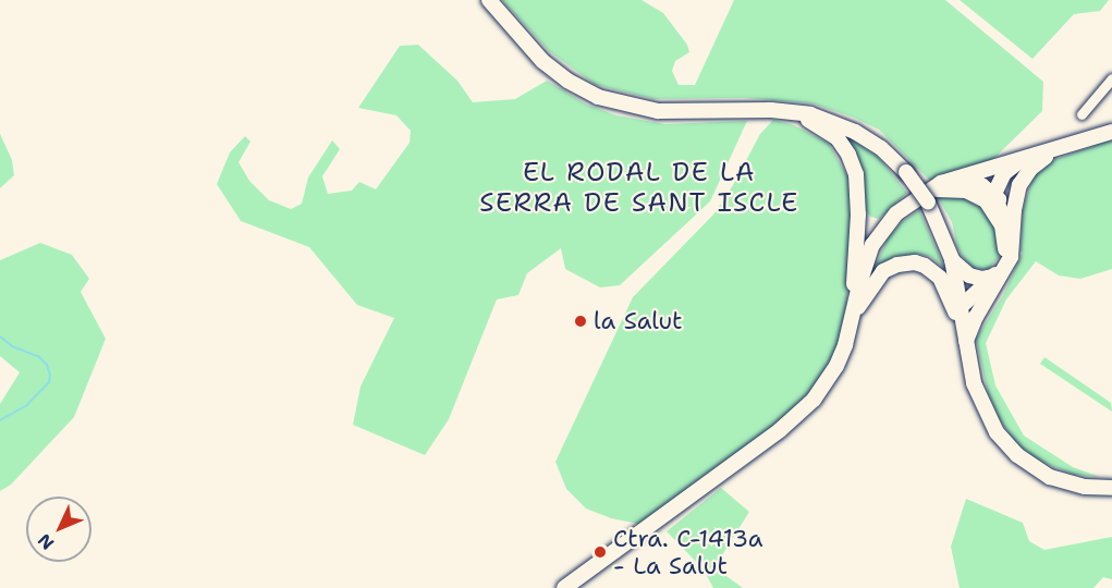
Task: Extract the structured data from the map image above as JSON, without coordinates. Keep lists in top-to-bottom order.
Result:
{
  "districts": ["EL RODAL DE LA SERRA DE SANT ISCLE"],
  "places": ["la Salut", "Ctra. C-1413a - La Salut"],
  "north": "bottom left"
}
